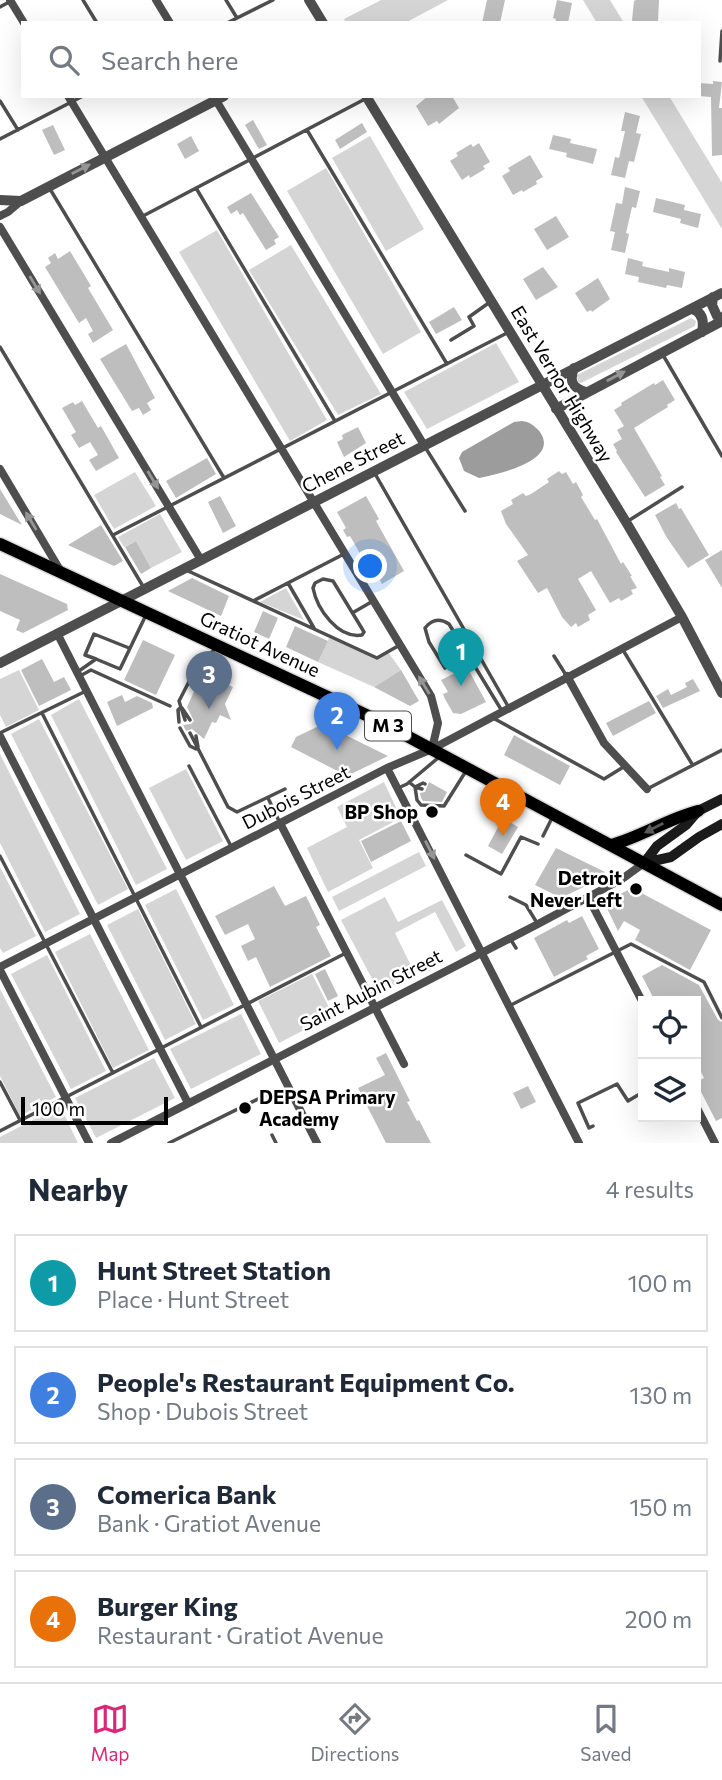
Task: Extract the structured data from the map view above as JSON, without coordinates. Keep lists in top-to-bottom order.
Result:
{
  "streets": {
    "main road": ["Gratiot Avenue", "M 3", "Saint Aubin Street"],
    "street": ["East Vernor Highway", "Chene Street", "Dubois Street"]
  },
  "crossings": [
    ["East Vernor Highway", "Chene Street"],
    ["East Vernor Highway", "Dubois Street"],
    ["Chene Street", "Gratiot Avenue"],
    ["Gratiot Avenue", "Dubois Street"],
    ["Gratiot Avenue", "Saint Aubin Street"]
  ],
  "places": ["BP Shop", "Detroit Never Left", "DEPSA Primary Academy"],
  "scale_bar": "100 m",
  "page": {
    "search": "Search here",
    "pins": [
      "1",
      "3",
      "2",
      "4"
    ],
    "scale": "100 m",
    "heading": ["Nearby", "4 results"],
    "list": [
      {
        "mark": "1",
        "name": "Hunt Street Station",
        "note": "Place · Hunt Street",
        "value": "100 m"
      },
      {
        "mark": "2",
        "name": "People's Restaurant Equipment Co.",
        "note": "Shop · Dubois Street",
        "value": "130 m"
      },
      {
        "mark": "3",
        "name": "Comerica Bank",
        "note": "Bank · Gratiot Avenue",
        "value": "150 m"
      },
      {
        "mark": "4",
        "name": "Burger King",
        "note": "Restaurant · Gratiot Avenue",
        "value": "200 m"
      }
    ],
    "nav": ["Map", "Directions", "Saved"]
  }
}
